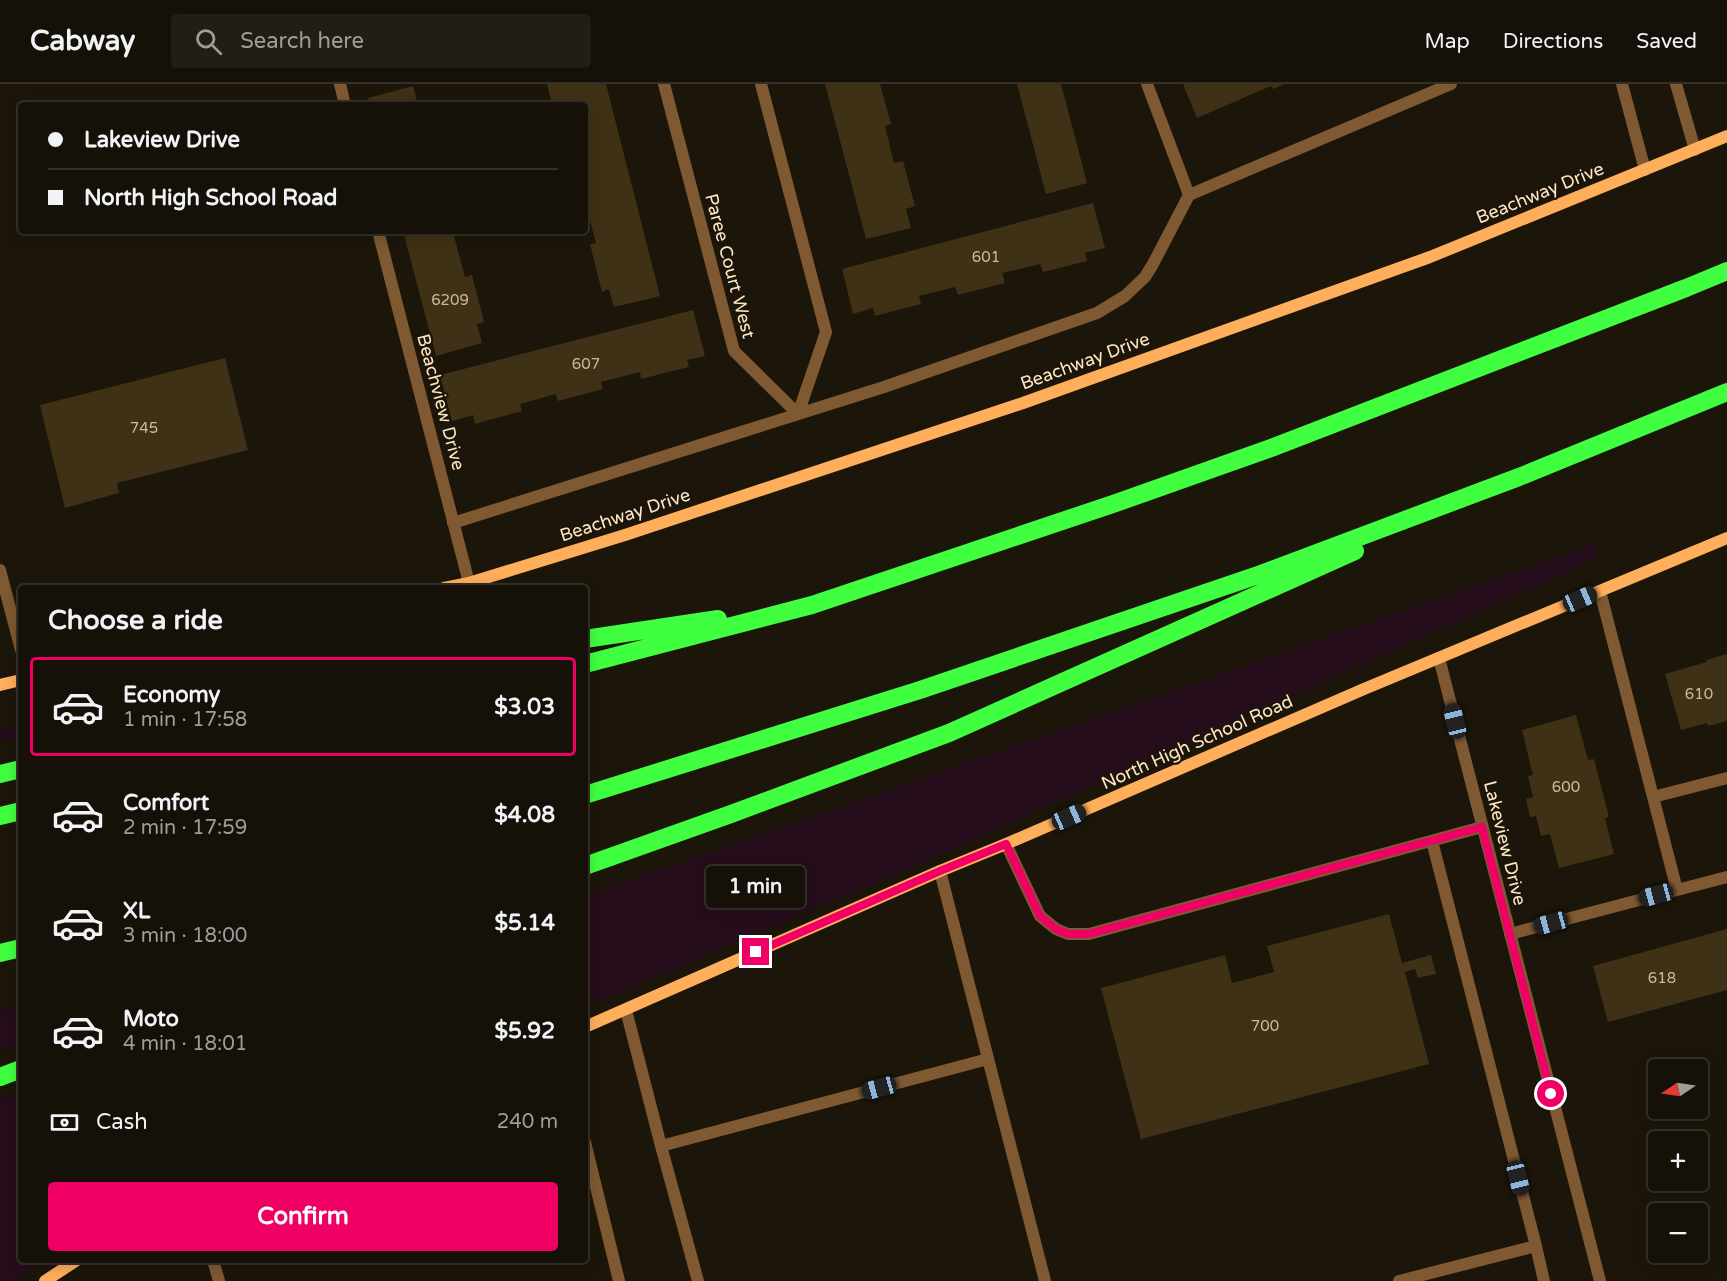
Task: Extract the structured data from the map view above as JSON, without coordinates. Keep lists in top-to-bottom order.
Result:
{
  "streets": {
    "street": [
      "Beachway Drive",
      "Paree Court West",
      "Beachview Drive",
      "North High School Road",
      "Lakeview Drive"
    ]
  },
  "crossings": [
    ["Beachway Drive", "Beachview Drive"],
    ["North High School Road", "Lakeview Drive"]
  ],
  "house_numbers": [
    "601",
    "6209",
    "607",
    "745",
    "610",
    "600",
    "618",
    "700"
  ],
  "north": "left",
  "page": {
    "header": "Cabway",
    "search": "Search here",
    "nav": ["Map", "Directions", "Saved"],
    "banner": ["Lakeview Drive", "North High School Road"],
    "heading": "Choose a ride",
    "list": [
      {
        "name": "Economy",
        "note": "1 min · 17:58",
        "value": "$3.03"
      },
      {
        "name": "Comfort",
        "note": "2 min · 17:59",
        "value": "$4.08"
      },
      {
        "name": "XL",
        "note": "3 min · 18:00",
        "value": "$5.14"
      },
      {
        "name": "Moto",
        "note": "4 min · 18:01",
        "value": "$5.92"
      }
    ],
    "bubble": "1 min",
    "map_buttons": ["+", "−"],
    "pay": ["Cash", "240 m"],
    "buttons": "Confirm"
  }
}
